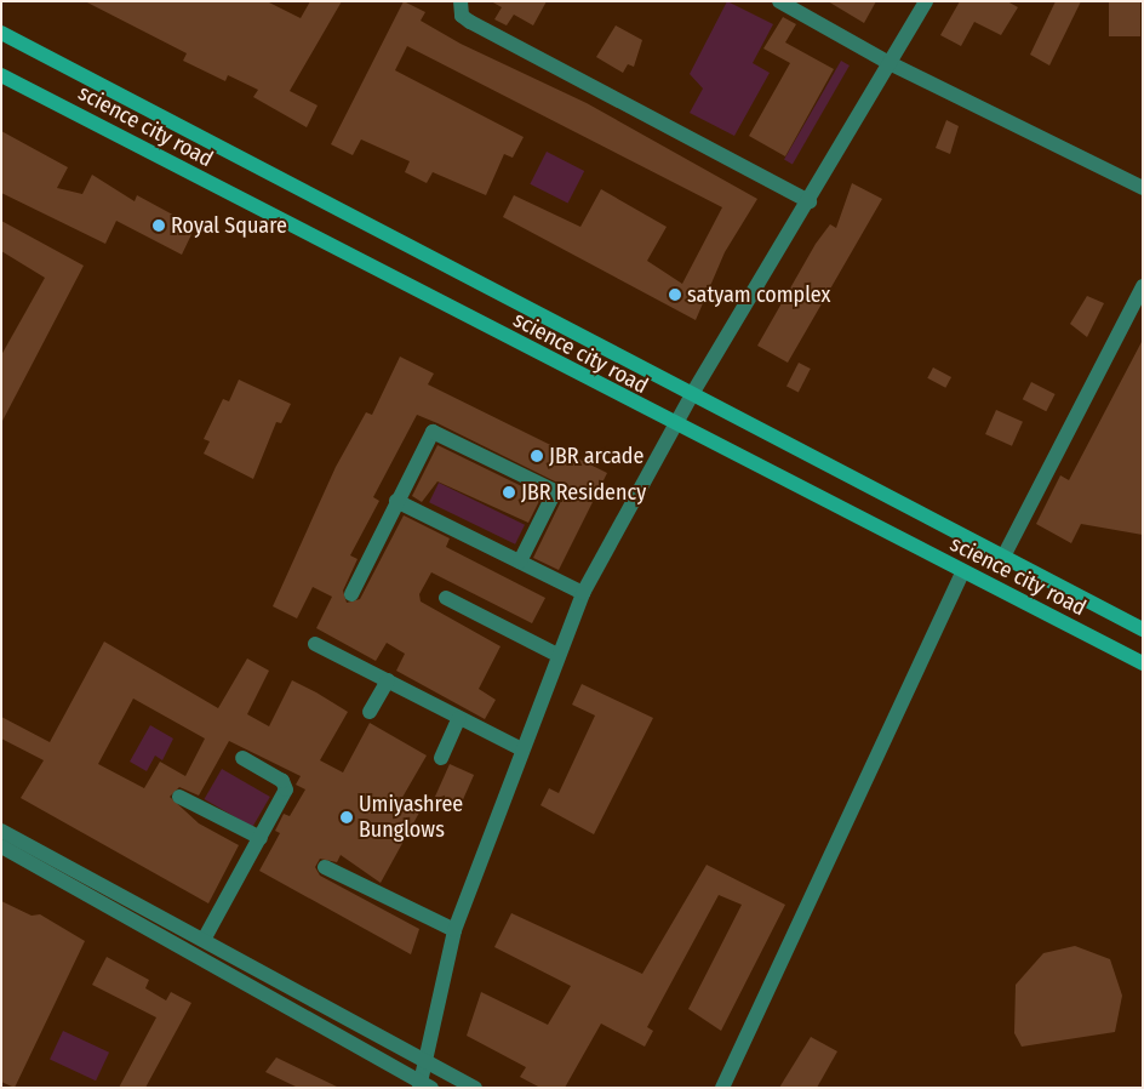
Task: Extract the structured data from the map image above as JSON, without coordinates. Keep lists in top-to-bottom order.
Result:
{
  "streets": {
    "main road": ["science city road"]
  },
  "places": [
    "Royal Square",
    "satyam complex",
    "JBR arcade",
    "JBR Residency",
    "Umiyashree Bunglows"
  ]
}
